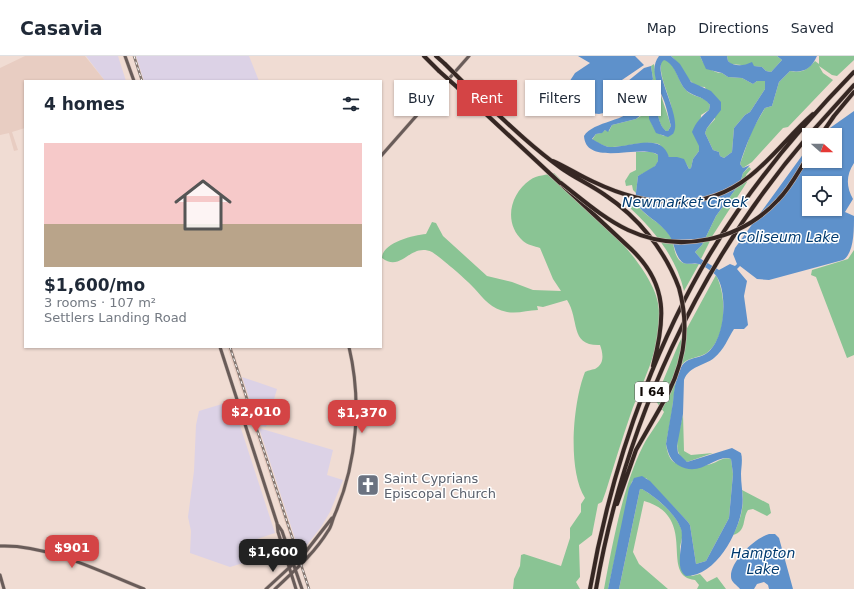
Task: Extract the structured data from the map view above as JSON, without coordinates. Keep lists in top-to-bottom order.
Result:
{
  "streets": {
    "highway": ["I 64"]
  },
  "water": ["Newmarket Creek", "Coliseum Lake", "Hampton Lake"],
  "places": {
    "church": ["Saint Cyprians Episcopal Church"]
  },
  "north": "right",
  "page": {
    "header": "Casavia",
    "nav": ["Map", "Directions", "Saved"],
    "chip": [
      "Buy",
      "Rent",
      "Filters",
      "New"
    ],
    "heading": "4 homes",
    "list": [
      {
        "name": "$1,600/mo",
        "note": "3 rooms · 107 m² · Settlers Landing Road"
      }
    ],
    "price": [
      "$2,010",
      "$1,370",
      "$901",
      "$1,600"
    ]
  }
}
